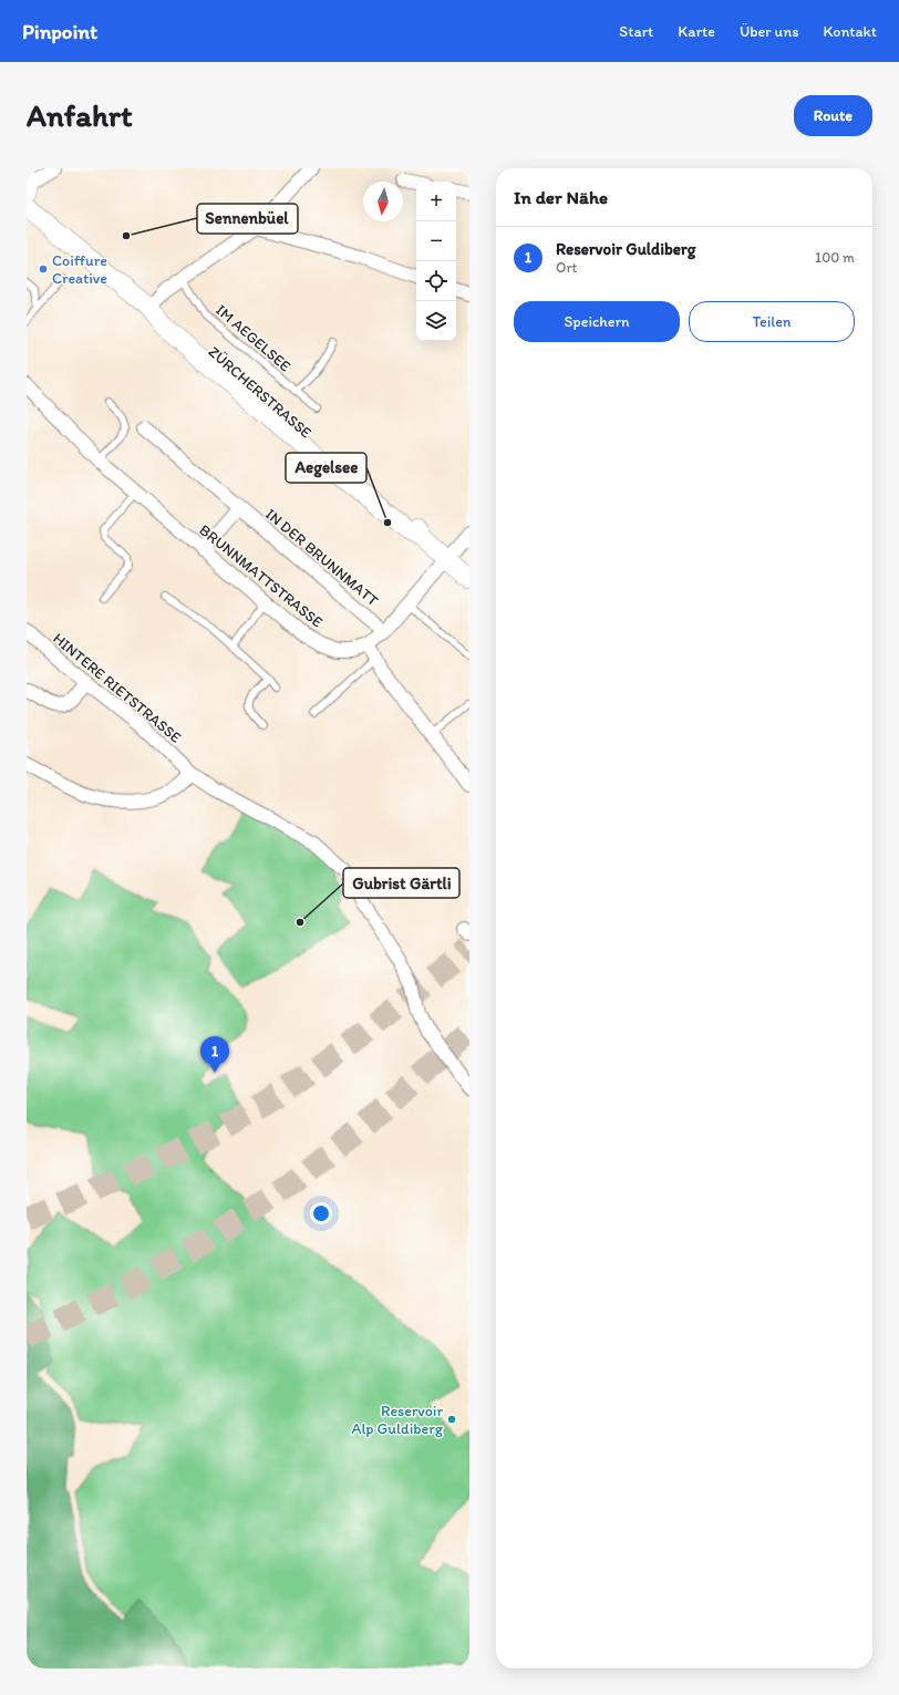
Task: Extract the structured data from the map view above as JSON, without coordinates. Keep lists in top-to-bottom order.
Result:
{
  "streets": {
    "main road": ["ZÜRCHERSTRASSE"],
    "street": ["IN DER BRUNNMATT", "BRUNNMATTSTRASSE", "HINTERE RIETSTRASSE"],
    "lane": ["IM AEGELSEE"]
  },
  "places": [
    "Sennenbüel",
    "Coiffure Creative",
    "Aegelsee",
    "Gubrist Gärtli",
    "Reservoir Alp Guldiberg"
  ],
  "north": "bottom",
  "page": {
    "header": "Pinpoint",
    "nav": [
      "Start",
      "Karte",
      "Über uns",
      "Kontakt"
    ],
    "buttons": [
      "Route",
      ["Speichern", "Teilen"]
    ],
    "title": "Anfahrt",
    "heading": "In der Nähe",
    "map_buttons": ["+", "−"],
    "list": [
      {
        "mark": "1",
        "name": "Reservoir Guldiberg",
        "note": "Ort",
        "value": "100 m"
      }
    ],
    "pins": "1"
  }
}
